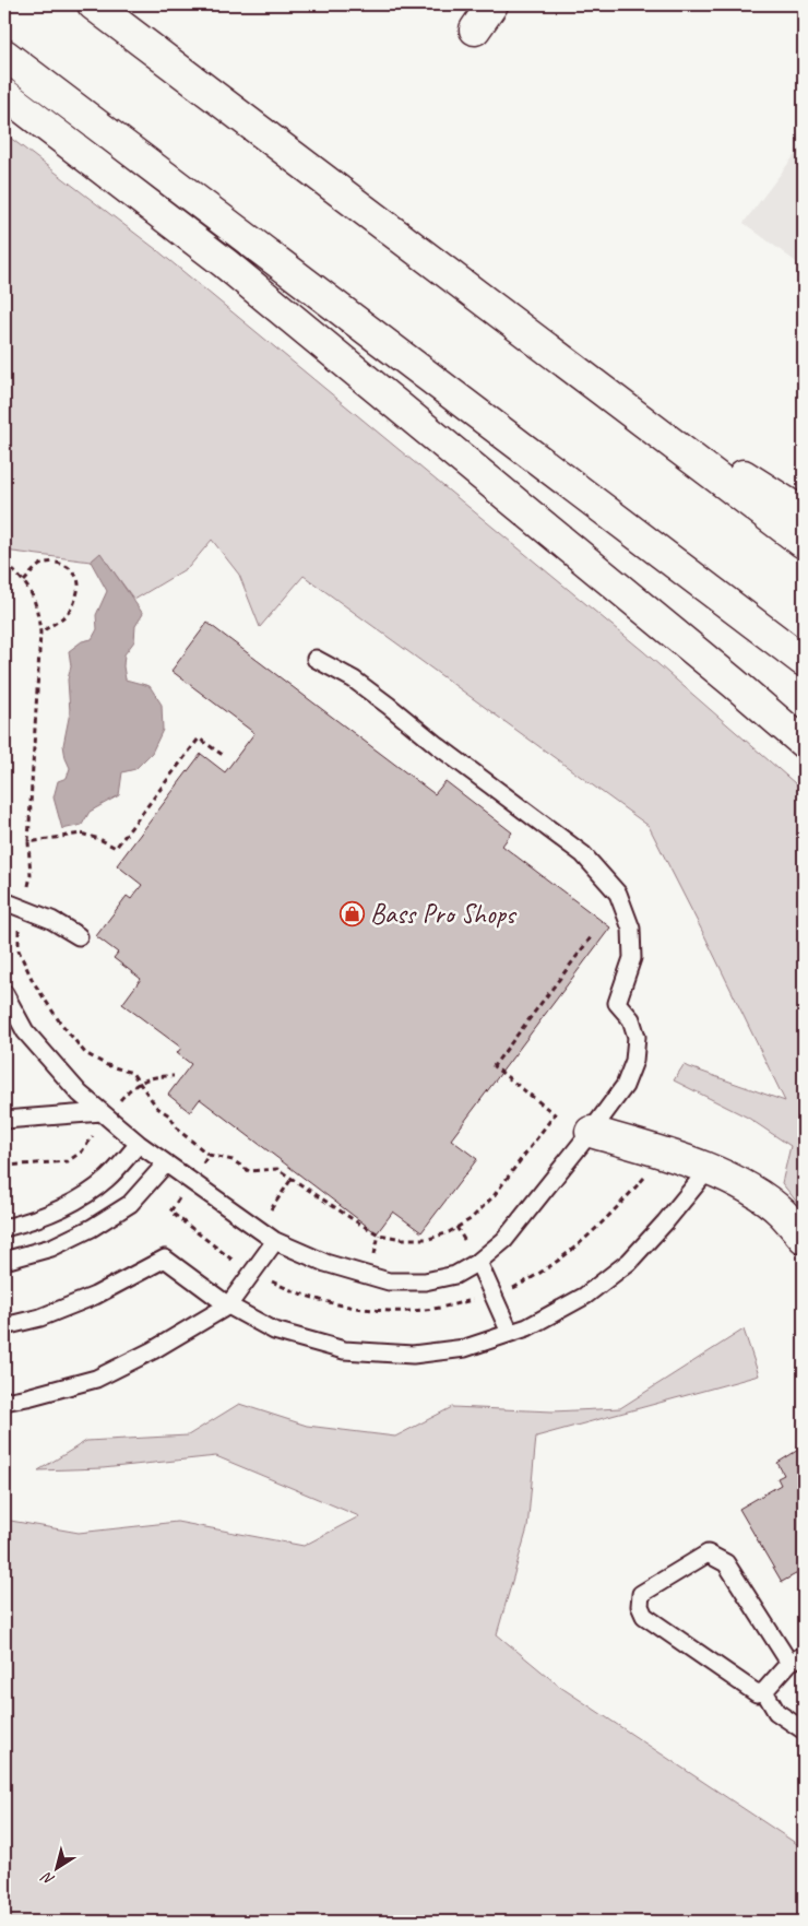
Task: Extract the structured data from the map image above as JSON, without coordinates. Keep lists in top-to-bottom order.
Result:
{
  "places": {
    "shop": ["Bass Pro Shops"]
  },
  "north": "bottom left"
}
